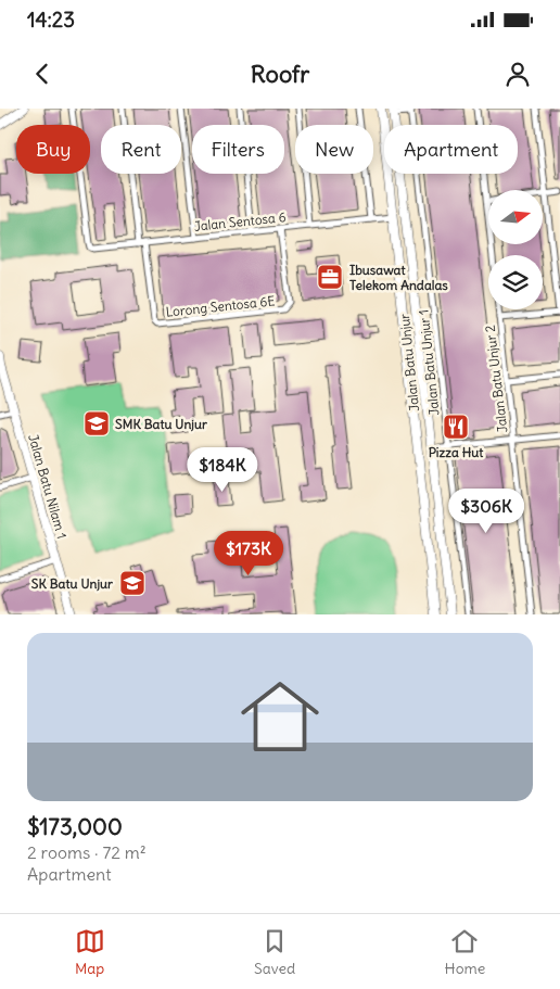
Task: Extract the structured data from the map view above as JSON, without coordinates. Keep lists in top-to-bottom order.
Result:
{
  "streets": {
    "main road": ["Jalan Batu Unjur", "Jalan Batu Nilam 1"],
    "street": [
      "Jalan Sentosa 6",
      "Lorong Sentosa 6E",
      "Jalan Batu Unjur 1",
      "Jalan Batu Unjur 2"
    ]
  },
  "crossings": [
    ["Jalan Sentosa 6", "Lorong Sentosa 6E"],
    ["Jalan Sentosa 6", "Jalan Batu Unjur"]
  ],
  "places": {
    "office": ["Ibusawat Telekom Andalas"],
    "school or university": ["SMK Batu Unjur", "SK Batu Unjur"],
    "restaurant": ["Pizza Hut"]
  },
  "north": "right",
  "page": {
    "status": "14:23",
    "header": "Roofr",
    "chip": [
      "Buy",
      "Rent",
      "Filters",
      "New",
      "Apartment"
    ],
    "price": ["$184K", "$306K", "$173K"],
    "list": [
      {
        "name": "$173,000",
        "note": "2 rooms · 72 m² · Apartment"
      }
    ],
    "tabs": ["Map", "Saved", "Home"]
  }
}
